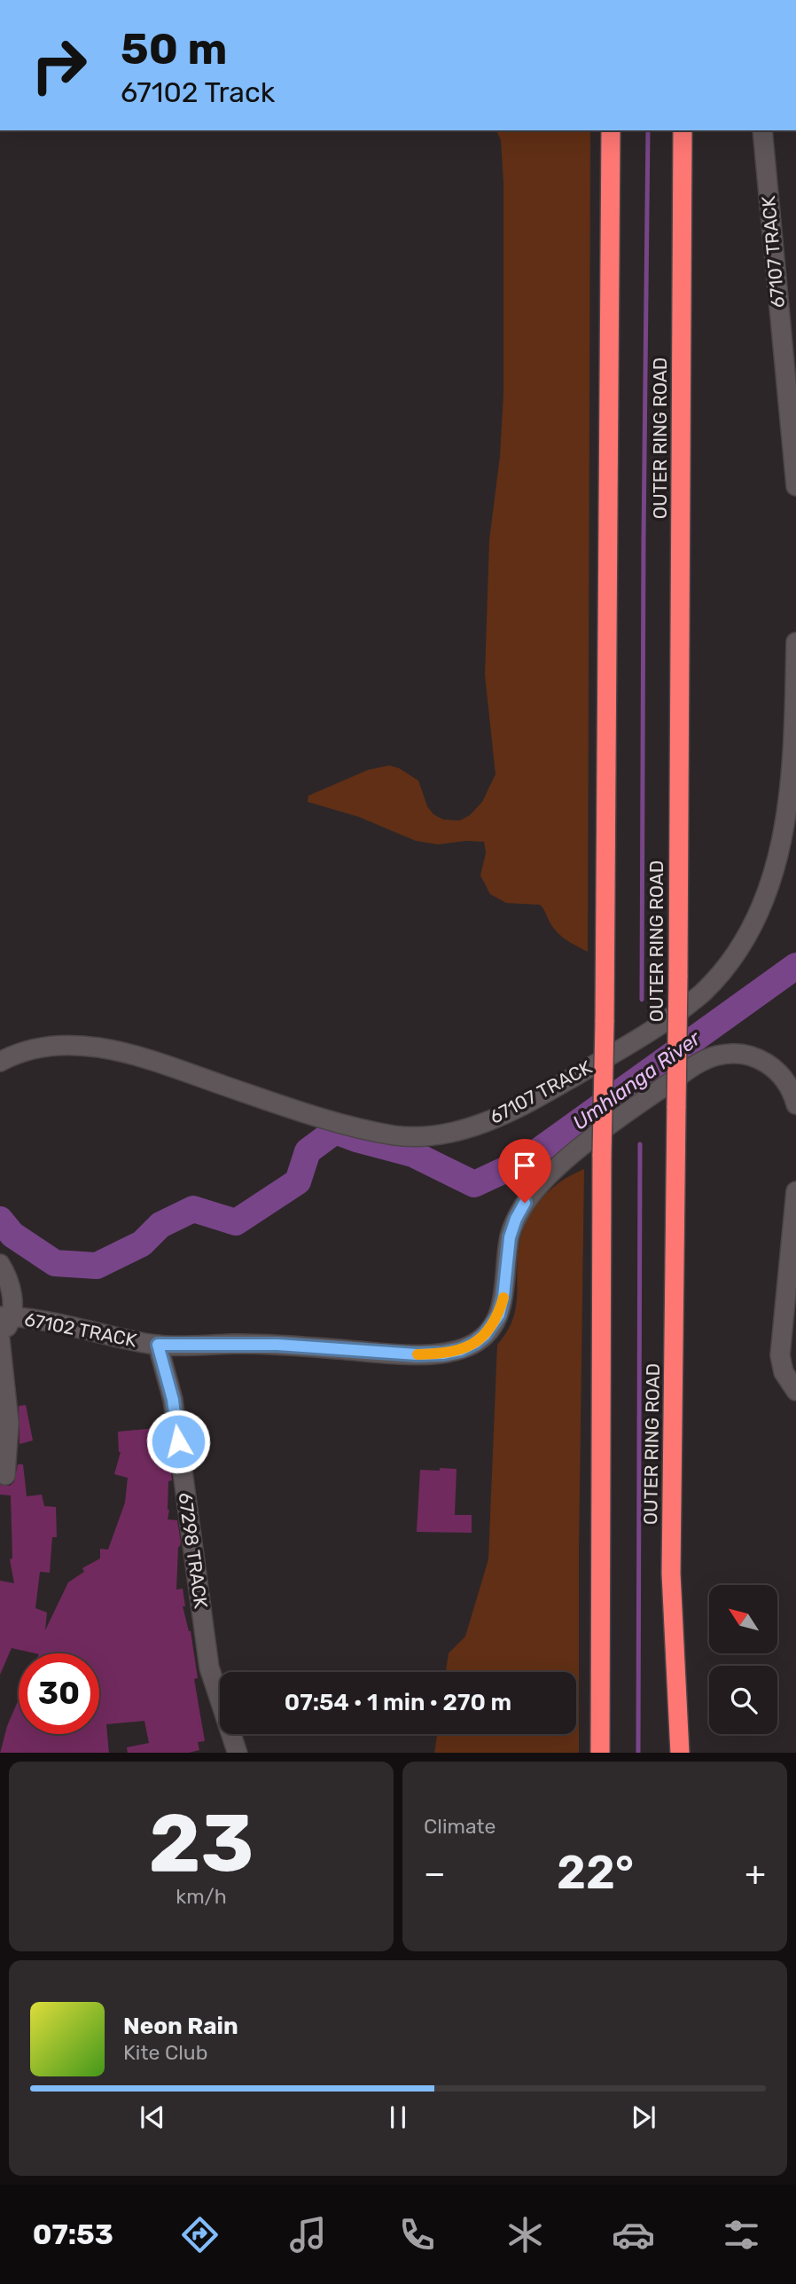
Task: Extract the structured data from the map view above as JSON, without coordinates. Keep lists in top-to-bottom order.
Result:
{
  "streets": {
    "highway": ["OUTER RING ROAD"],
    "street": ["67107 TRACK", "67102 TRACK", "67298 TRACK"]
  },
  "crossings": [
    ["67102 TRACK", "67298 TRACK"]
  ],
  "water": ["Umhlanga River"],
  "north": "top left",
  "page": {
    "turn": ["50 m", "67102 Track"],
    "limit": "30",
    "trip": "07:54 · 1 min · 270 m",
    "tile": [
      ["23", "km/h"],
      "Climate"
    ],
    "heat": ["−", "22°", "+"],
    "song": ["Neon Rain", "Kite Club"],
    "tabs": "07:53"
  }
}
